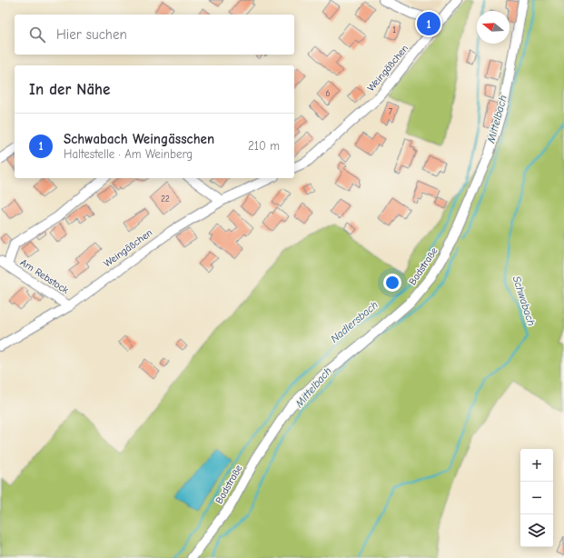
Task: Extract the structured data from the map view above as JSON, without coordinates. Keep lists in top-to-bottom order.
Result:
{
  "streets": {
    "street": ["Weingäßchen", "Badstraße", "Am Rebstock"]
  },
  "crossings": [
    ["Weingäßchen", "Am Rebstock"]
  ],
  "water": ["Mittelbach", "Schwabach", "Nadlersbach"],
  "house_numbers": [
    "1",
    "6",
    "7",
    "22"
  ],
  "north": "left",
  "page": {
    "pins": "1",
    "search": "Hier suchen",
    "heading": "In der Nähe",
    "list": [
      {
        "mark": "1",
        "name": "Schwabach Weingässchen",
        "note": "Haltestelle · Am Weinberg",
        "value": "210 m"
      }
    ],
    "map_buttons": ["+", "−"]
  }
}
